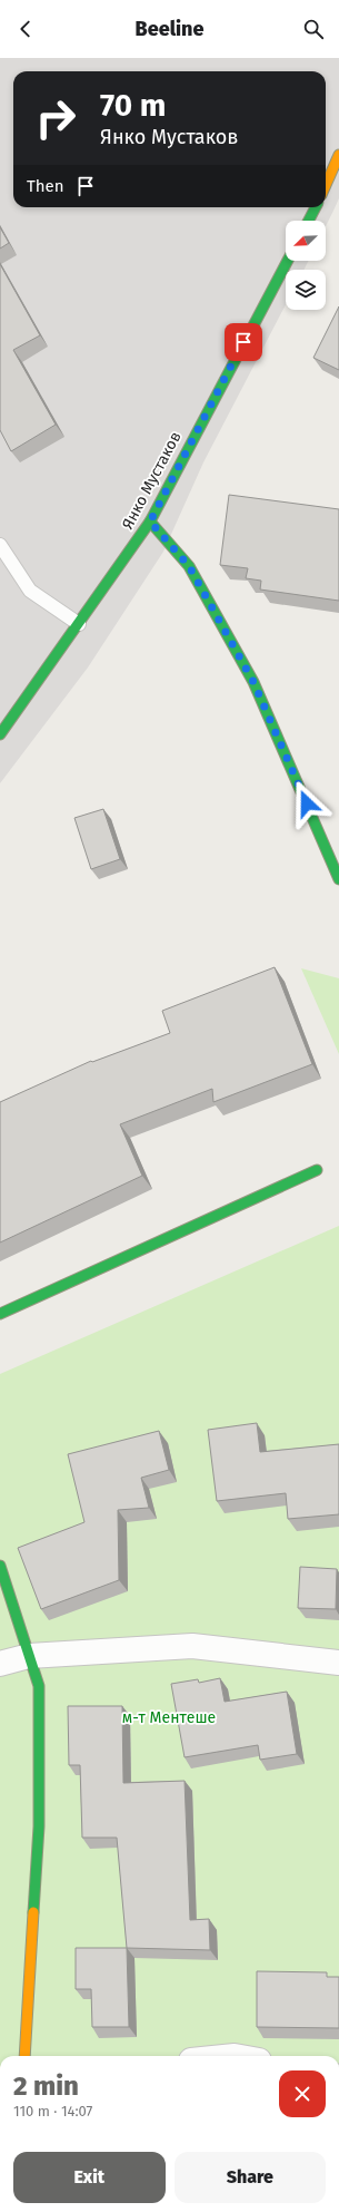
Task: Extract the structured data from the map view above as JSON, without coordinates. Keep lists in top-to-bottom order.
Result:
{
  "streets": {
    "street": ["Янко Мустаков"]
  },
  "parks": ["м-т Ментeше"],
  "north": "bottom left",
  "page": {
    "header": "Beeline",
    "turn": ["70 m", "Янко Мустаков"],
    "then": "Then",
    "heading": ["2 min", "110 m · 14:07"],
    "buttons": ["Exit", "Share"]
  }
}
